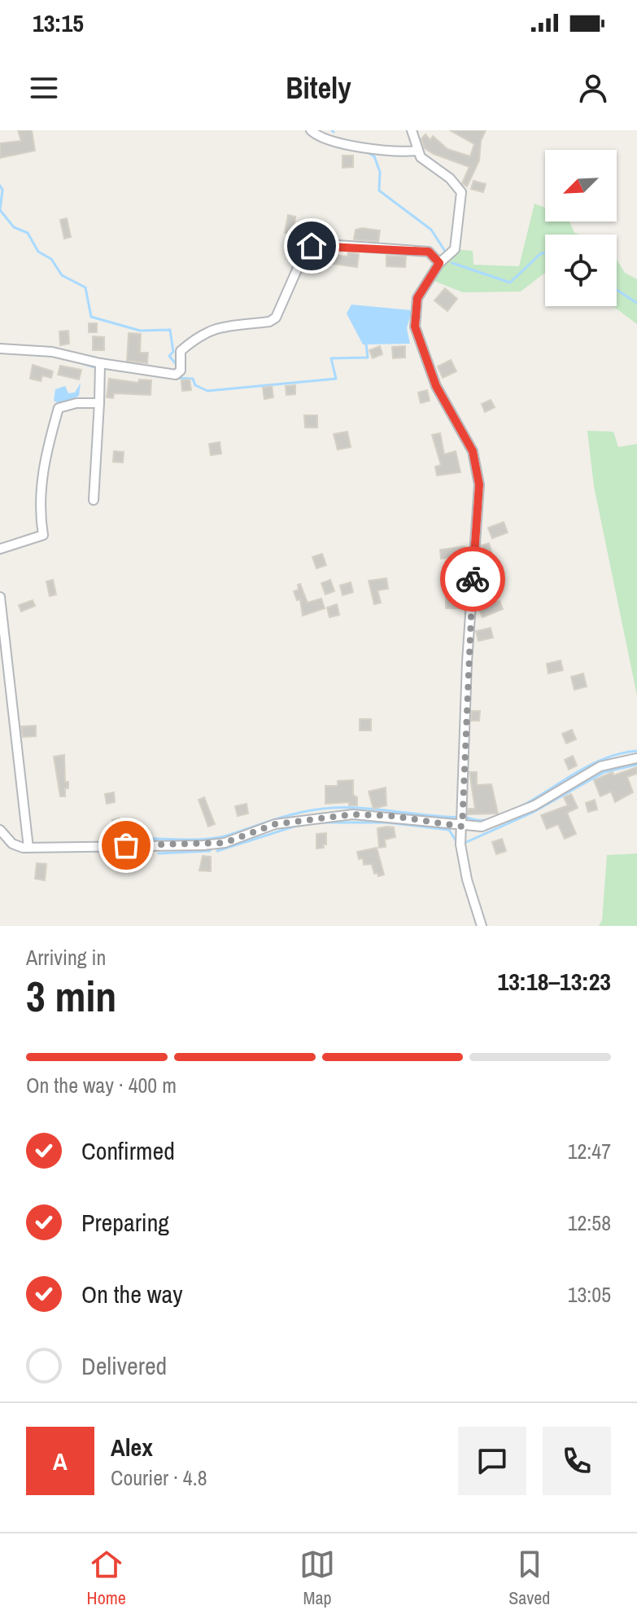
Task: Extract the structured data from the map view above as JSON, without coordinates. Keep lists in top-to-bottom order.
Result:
{
  "north": "bottom left",
  "page": {
    "status": "13:15",
    "header": "Bitely",
    "heading": ["3 min", "Arriving in", "13:18–13:23"],
    "panel": ["Alex", "Courier · 4.8"],
    "bar": "On the way · 400 m",
    "list": [
      ["Confirmed", "12:47"],
      ["Preparing", "12:58"],
      ["On the way", "13:05"],
      "Delivered"
    ],
    "round": "A",
    "tabs": ["Home", "Map", "Saved"]
  }
}
